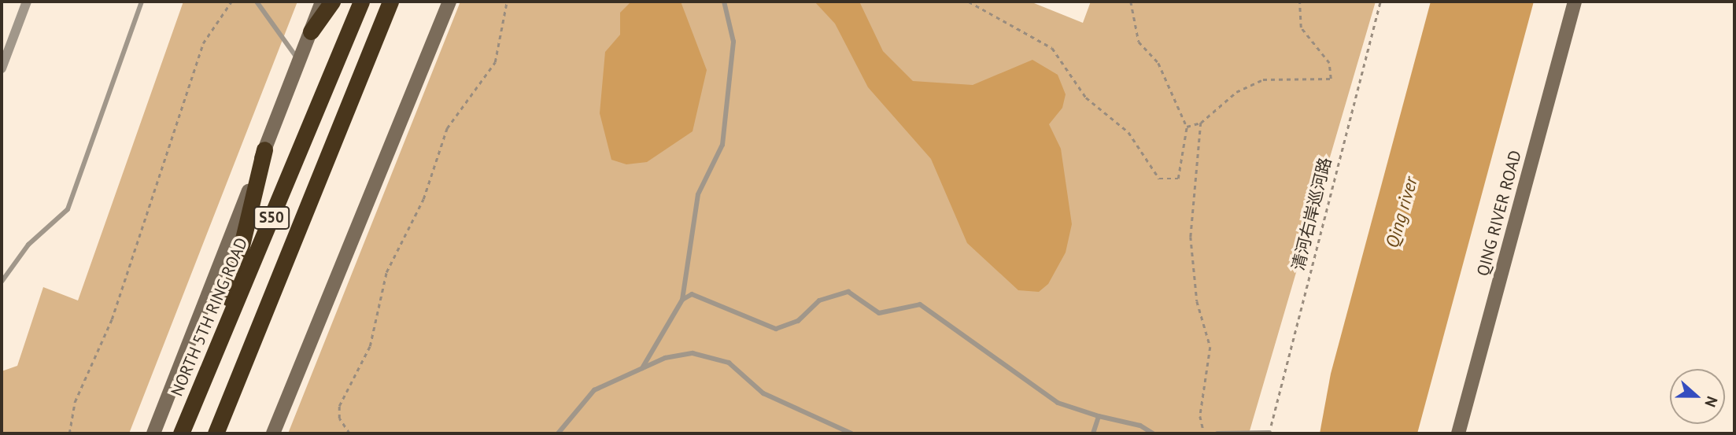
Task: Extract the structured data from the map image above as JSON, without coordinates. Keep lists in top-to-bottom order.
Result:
{
  "streets": {
    "highway": ["S50", "NORTH 5TH RING ROAD"],
    "street": ["QING RIVER ROAD"],
    "path": ["清河右岸巡河路"]
  },
  "water": ["Qing river"],
  "north": "right"
}
